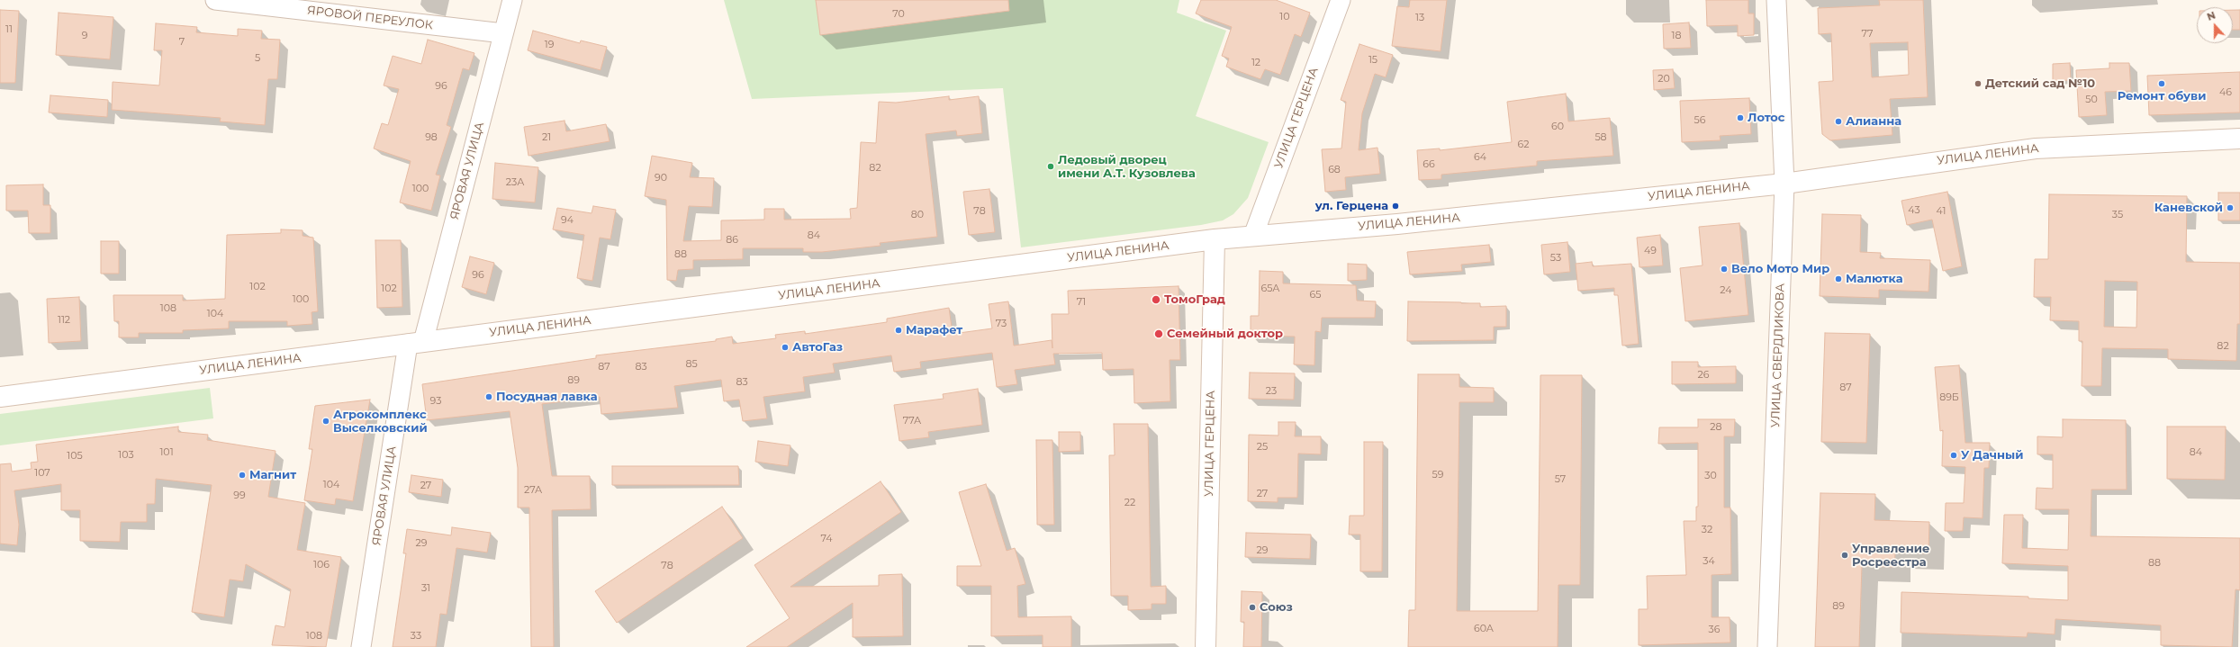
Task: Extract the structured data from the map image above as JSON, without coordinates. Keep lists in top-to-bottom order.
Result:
{
  "streets": {
    "main road": ["УЛИЦА ГЕРЦЕНА", "УЛИЦА ЛЕНИНА"],
    "street": ["ЯРОВОЙ ПЕРЕУЛОК", "ЯРОВАЯ УЛИЦА", "УЛИЦА СВЕРДЛИКОВА"]
  },
  "crossings": [
    ["ЯРОВОЙ ПЕРЕУЛОК", "ЯРОВАЯ УЛИЦА"],
    ["УЛИЦА ГЕРЦЕНА", "УЛИЦА ЛЕНИНА"],
    ["УЛИЦА ЛЕНИНА", "ЯРОВАЯ УЛИЦА"],
    ["УЛИЦА ЛЕНИНА", "УЛИЦА СВЕРДЛИКОВА"]
  ],
  "places": [
    "Детский сад №10",
    "Ремонт обуви",
    "Лотос",
    "Алианна",
    "Ледовый дворец имени А.Т. Кузовлева",
    "ул. Герцена",
    "Каневской",
    "Вело Мото Мир",
    "Малютка",
    "ТомоГрад",
    "Марафет",
    "Семейный доктор",
    "АвтоГаз",
    "Посудная лавка",
    "Агрокомплекс Выселковский",
    "У Дачный",
    "Магнит",
    "Управление Росреестра",
    "Союз"
  ],
  "house_numbers": [
    "70",
    "10",
    "13",
    "11",
    "77",
    "9",
    "18",
    "7",
    "19",
    "5",
    "15",
    "12",
    "20",
    "96",
    "46",
    "50",
    "56",
    "60",
    "98",
    "21",
    "58",
    "62",
    "64",
    "66",
    "82",
    "68",
    "90",
    "23А",
    "100",
    "43",
    "78",
    "41",
    "80",
    "35",
    "94",
    "84",
    "86",
    "49",
    "88",
    "53",
    "96",
    "102",
    "102",
    "65А",
    "24",
    "65",
    "100",
    "71",
    "108",
    "104",
    "112",
    "73",
    "82",
    "85",
    "87",
    "83",
    "26",
    "89",
    "83",
    "87",
    "23",
    "89Б",
    "93",
    "77А",
    "28",
    "25",
    "101",
    "84",
    "103",
    "105",
    "107",
    "59",
    "30",
    "57",
    "104",
    "27",
    "27А",
    "27",
    "99",
    "22",
    "32",
    "74",
    "29",
    "29",
    "34",
    "88",
    "106",
    "78",
    "31",
    "89",
    "60А",
    "36",
    "108",
    "33"
  ],
  "north": "top"
}
